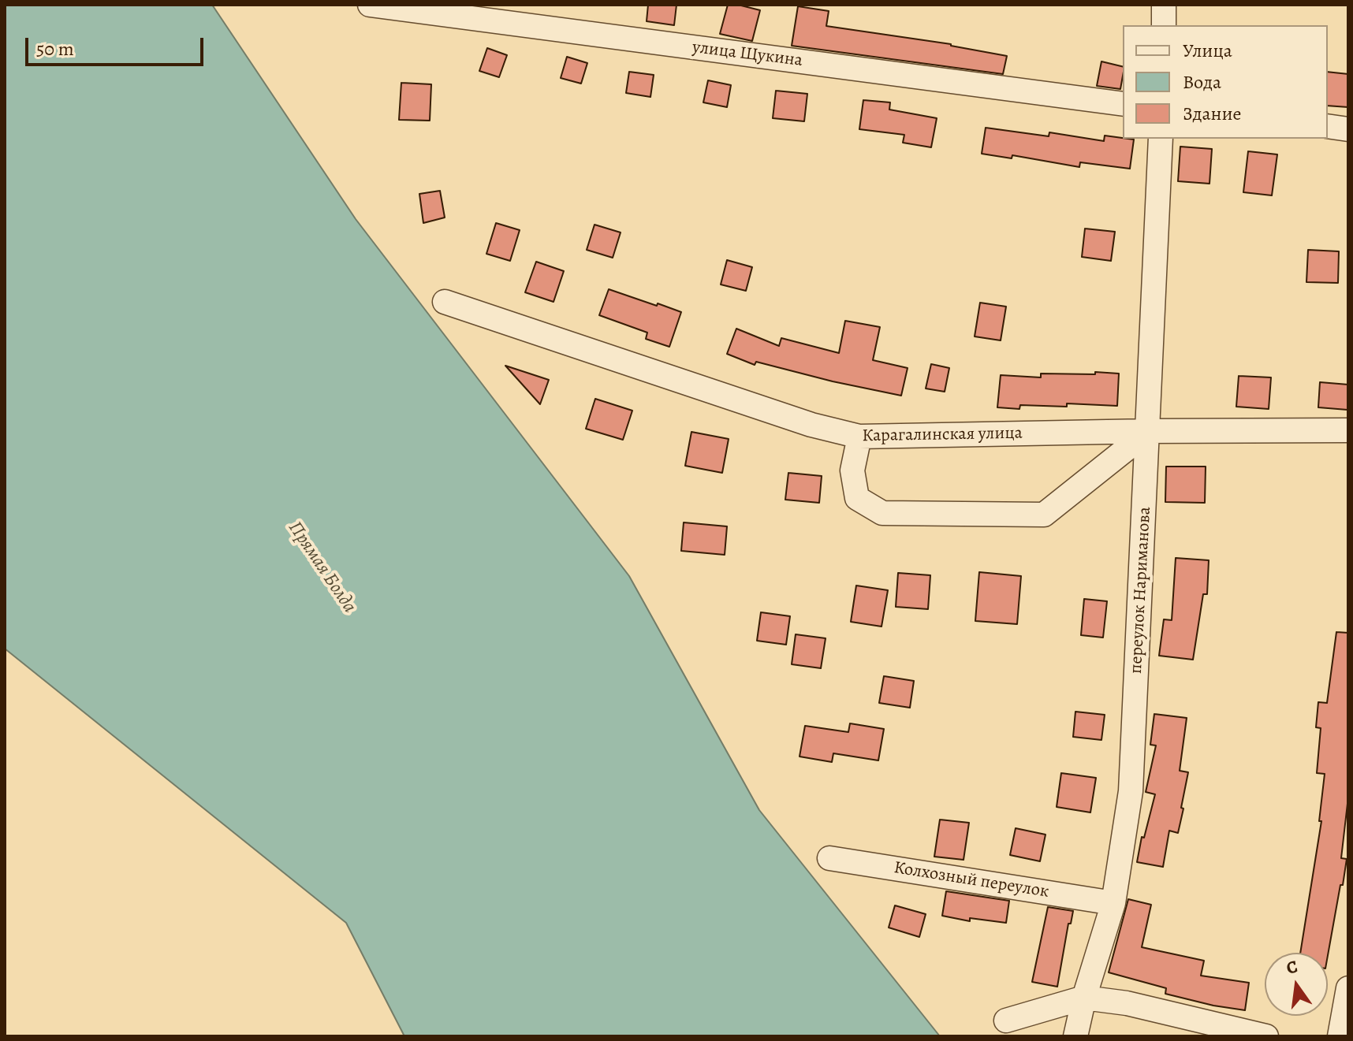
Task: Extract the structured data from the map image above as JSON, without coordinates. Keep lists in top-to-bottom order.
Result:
{
  "streets": {
    "street": [
      "улица Щукина",
      "Карагалинская улица",
      "переулок Нариманова",
      "Колхозный переулок"
    ]
  },
  "crossings": [
    ["Карагалинская улица", "переулок Нариманова"],
    ["переулок Нариманова", "Колхозный переулок"]
  ],
  "water": ["Прямая Болда"],
  "legend": ["Улица", "Вода", "Здание"],
  "scale_bar": "50 m",
  "north": "top"
}
